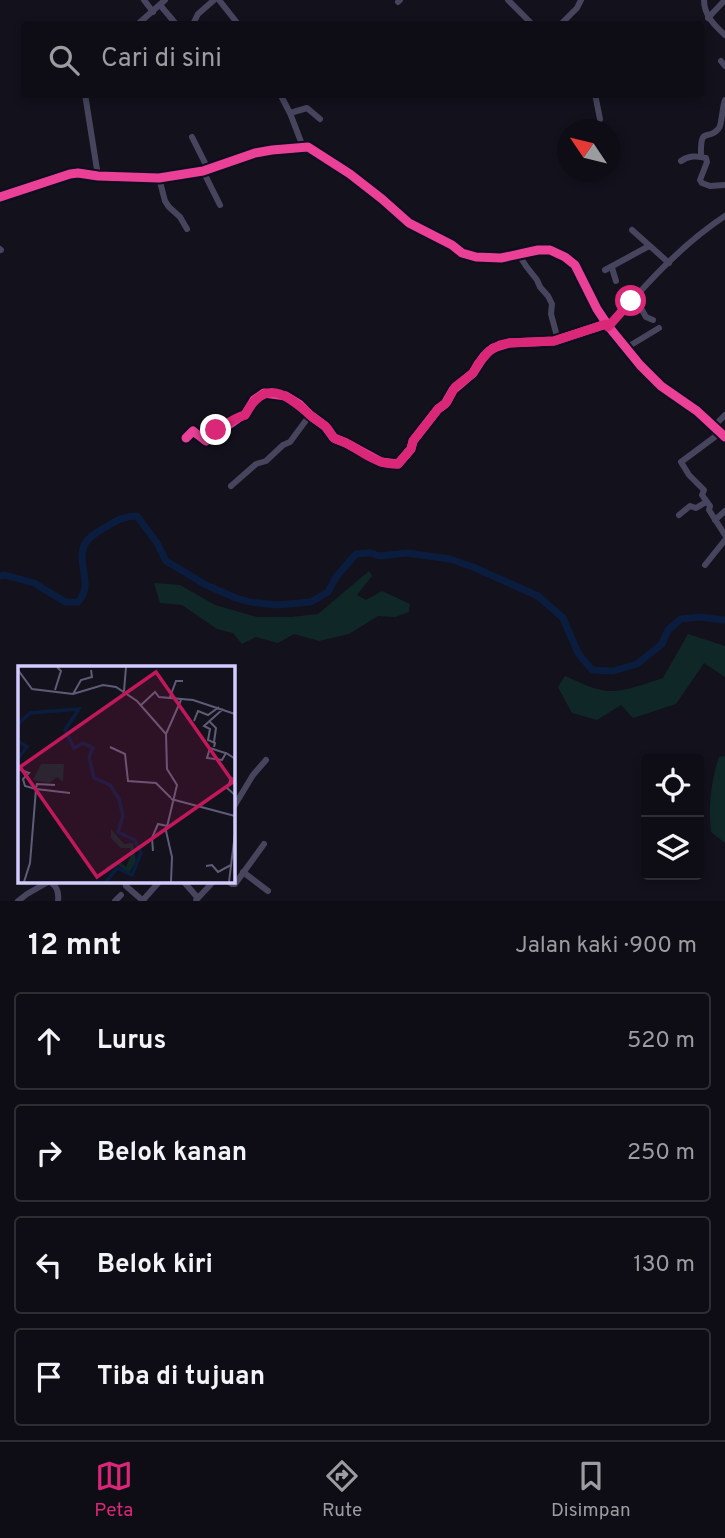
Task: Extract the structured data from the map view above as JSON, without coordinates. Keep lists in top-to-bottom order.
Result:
{
  "north": "top left",
  "page": {
    "search": "Cari di sini",
    "heading": ["12 mnt", "Jalan kaki · 900 m"],
    "list": [
      ["Lurus", "520 m"],
      ["Belok kanan", "250 m"],
      ["Belok kiri", "130 m"],
      "Tiba di tujuan"
    ],
    "nav": ["Peta", "Rute", "Disimpan"]
  }
}
